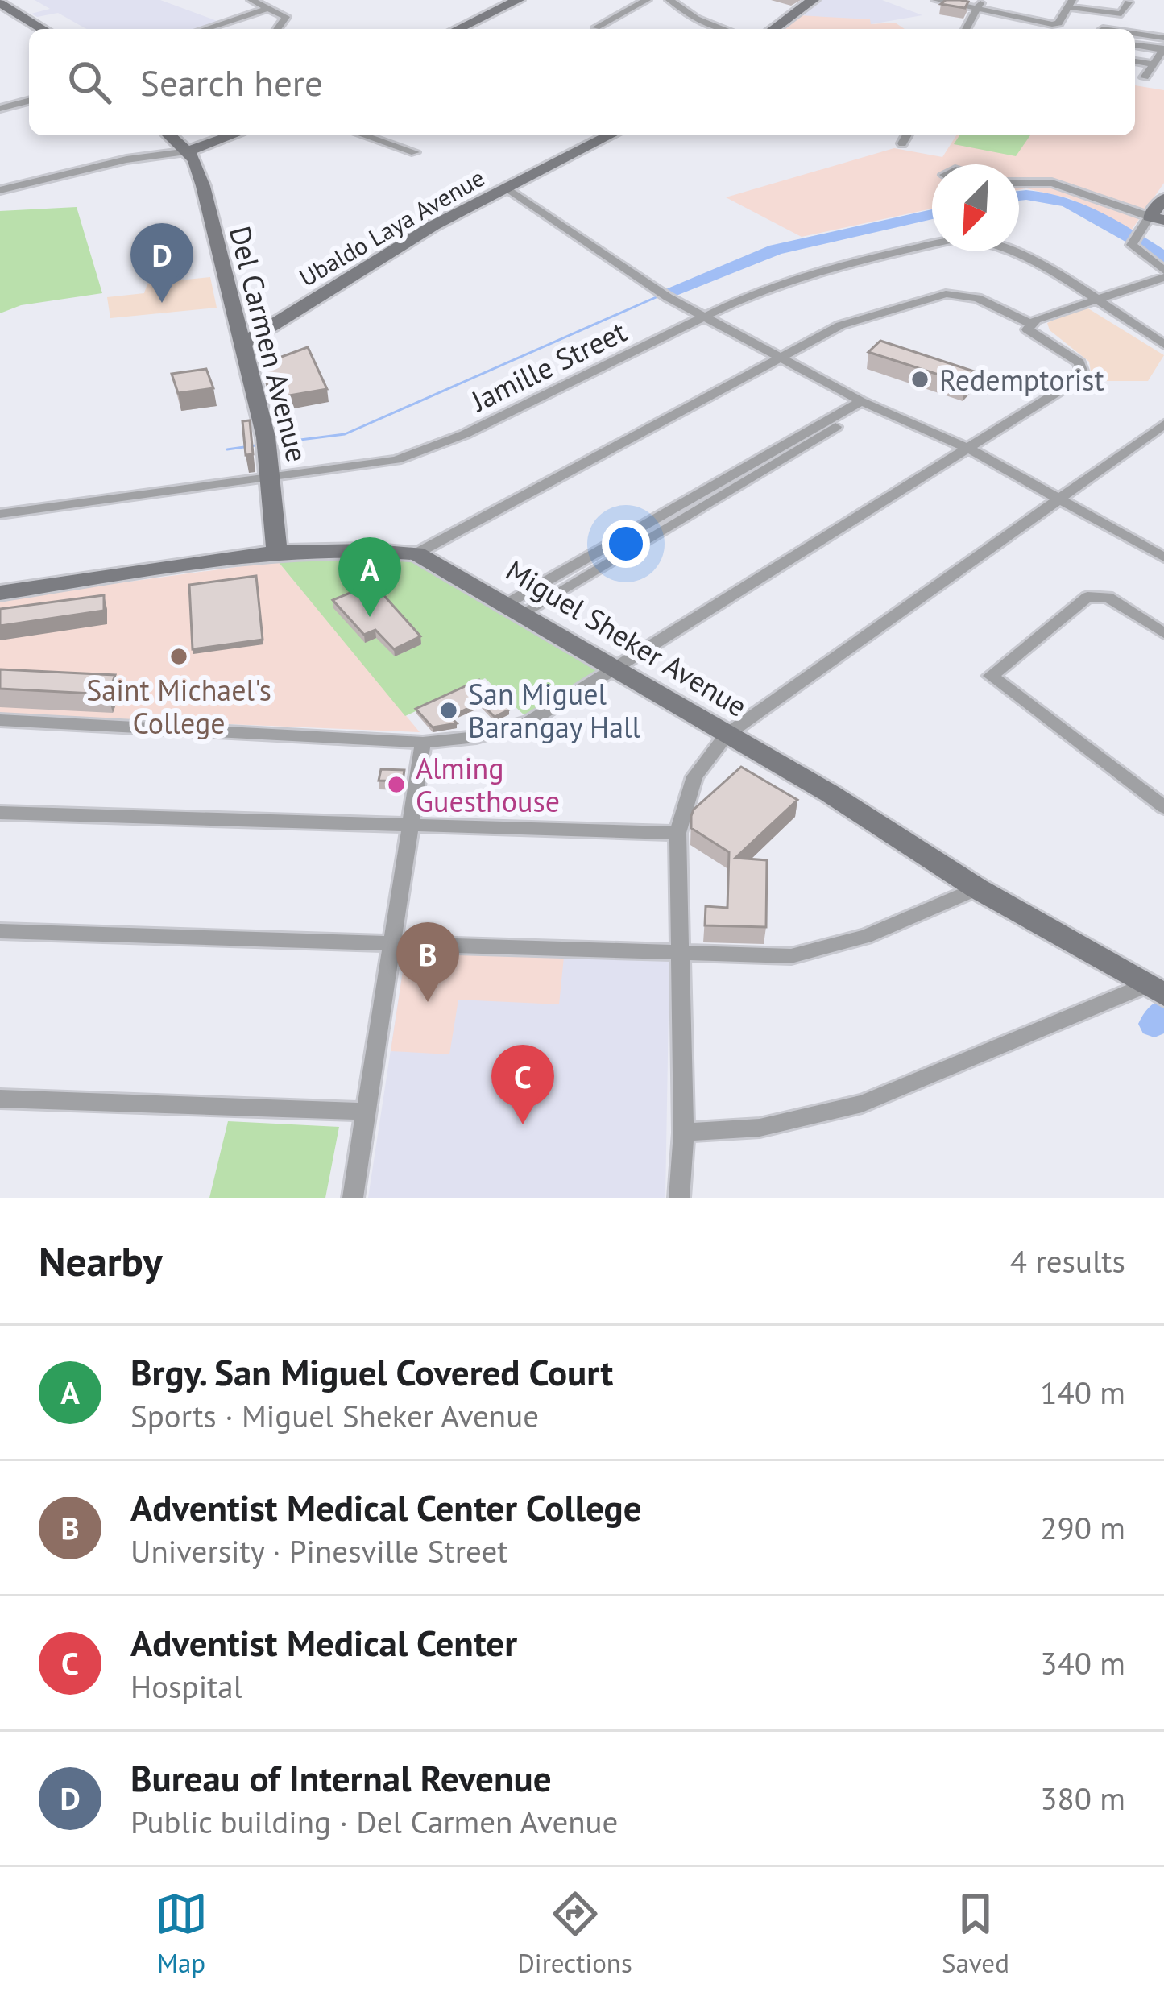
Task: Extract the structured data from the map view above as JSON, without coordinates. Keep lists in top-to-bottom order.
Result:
{
  "streets": {
    "street": [
      "Ubaldo Laya Avenue",
      "Del Carmen Avenue",
      "Jamille Street",
      "Miguel Sheker Avenue"
    ]
  },
  "crossings": [
    ["Ubaldo Laya Avenue", "Del Carmen Avenue"],
    ["Del Carmen Avenue", "Jamille Street"],
    ["Del Carmen Avenue", "Miguel Sheker Avenue"]
  ],
  "places": [
    "Redemptorist",
    "Saint Michael's College",
    "San Miguel Barangay Hall",
    "Alming Guesthouse"
  ],
  "north": "bottom left",
  "page": {
    "search": "Search here",
    "pins": [
      "D",
      "A",
      "B",
      "C"
    ],
    "heading": ["Nearby", "4 results"],
    "list": [
      {
        "mark": "A",
        "name": "Brgy. San Miguel Covered Court",
        "note": "Sports · Miguel Sheker Avenue",
        "value": "140 m"
      },
      {
        "mark": "B",
        "name": "Adventist Medical Center College",
        "note": "University · Pinesville Street",
        "value": "290 m"
      },
      {
        "mark": "C",
        "name": "Adventist Medical Center",
        "note": "Hospital",
        "value": "340 m"
      },
      {
        "mark": "D",
        "name": "Bureau of Internal Revenue",
        "note": "Public building · Del Carmen Avenue",
        "value": "380 m"
      }
    ],
    "nav": ["Map", "Directions", "Saved"]
  }
}
